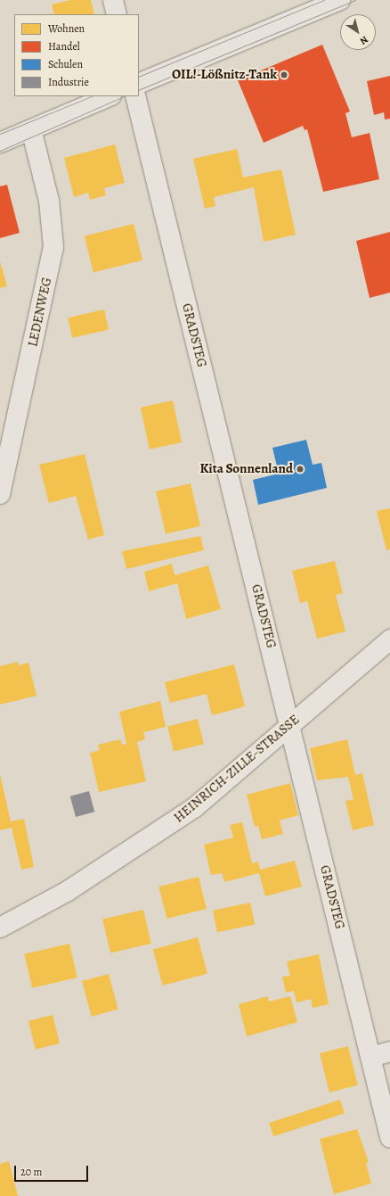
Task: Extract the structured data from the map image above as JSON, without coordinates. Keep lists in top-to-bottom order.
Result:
{
  "streets": {
    "street": ["LEDENWEG", "GRADSTEG", "HEINRICH-ZILLE-STRASSE"]
  },
  "crossings": [
    ["GRADSTEG", "HEINRICH-ZILLE-STRASSE"]
  ],
  "places": ["OIL!-Lößnitz-Tank", "Kita Sonnenland"],
  "legend": [
    "Wohnen",
    "Handel",
    "Schulen",
    "Industrie"
  ],
  "scale_bar": "20 m",
  "north": "bottom right"
}
